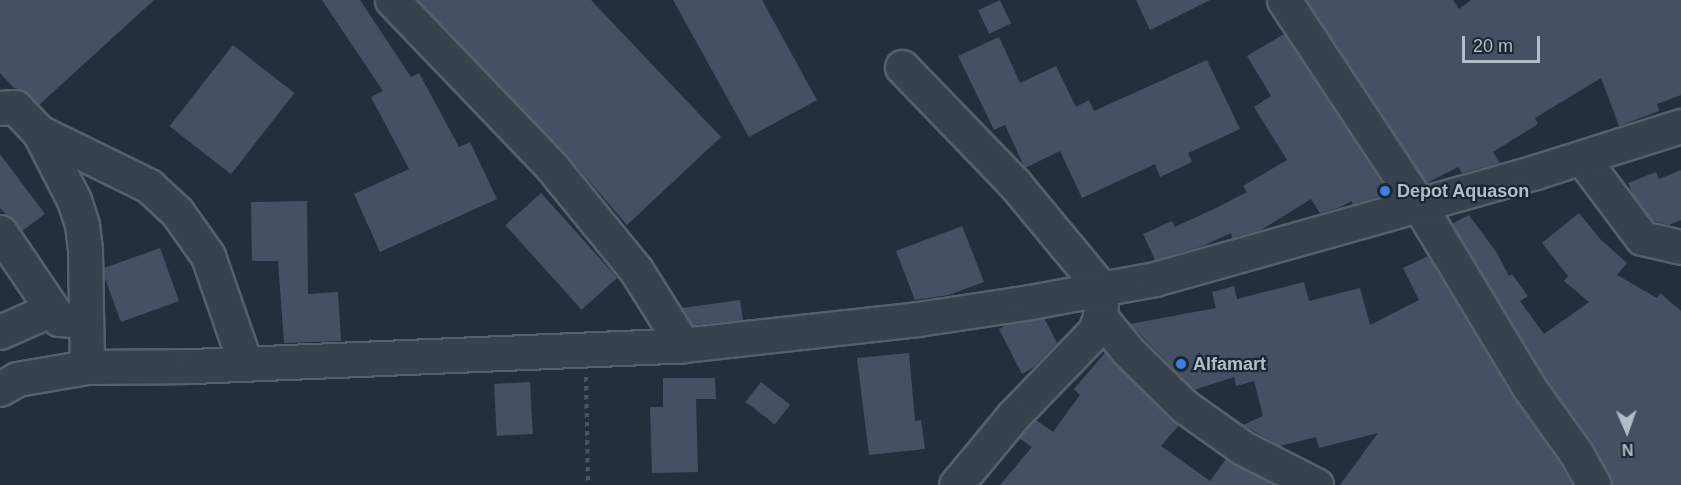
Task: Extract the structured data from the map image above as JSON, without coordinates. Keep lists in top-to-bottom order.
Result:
{
  "places": ["Depot Aquason", "Alfamart"],
  "scale_bar": "20 m",
  "north": "bottom"
}
